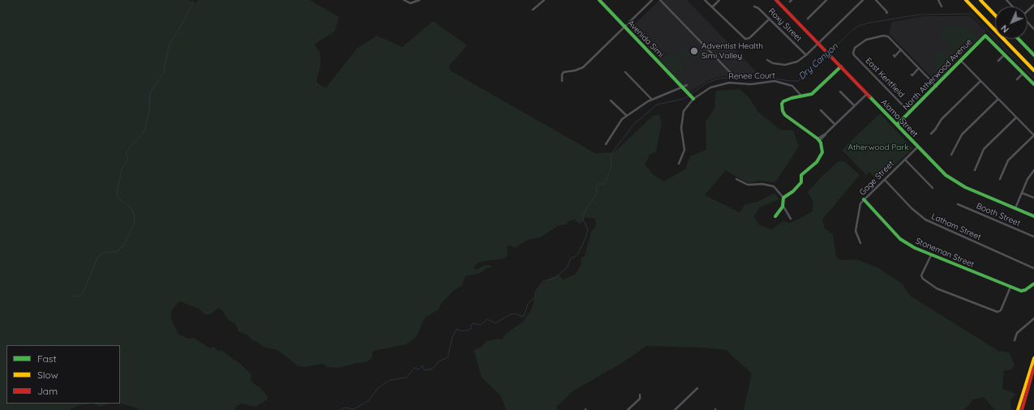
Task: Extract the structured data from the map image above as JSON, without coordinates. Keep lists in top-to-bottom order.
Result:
{
  "streets": {
    "main road": [
      "Avenida Simi",
      "North Atherwood Avenue",
      "Alamo Street",
      "Stoneman Street"
    ],
    "street": [
      "Roxy Street",
      "Renee Court",
      "East Kentfield",
      "Gage Street",
      "Booth Street",
      "Latham Street"
    ]
  },
  "crossings": [
    ["Avenida Simi", "Renee Court"],
    ["North Atherwood Avenue", "East Kentfield"],
    ["North Atherwood Avenue", "Alamo Street"],
    ["Alamo Street", "Gage Street"],
    ["Gage Street", "Latham Street"],
    ["Gage Street", "Stoneman Street"]
  ],
  "water": ["Dry Canyon"],
  "parks": ["Atherwood Park"],
  "places": ["Adventist Health Simi Valley"],
  "legend": ["Fast", "Slow", "Jam"],
  "north": "bottom left"
}
